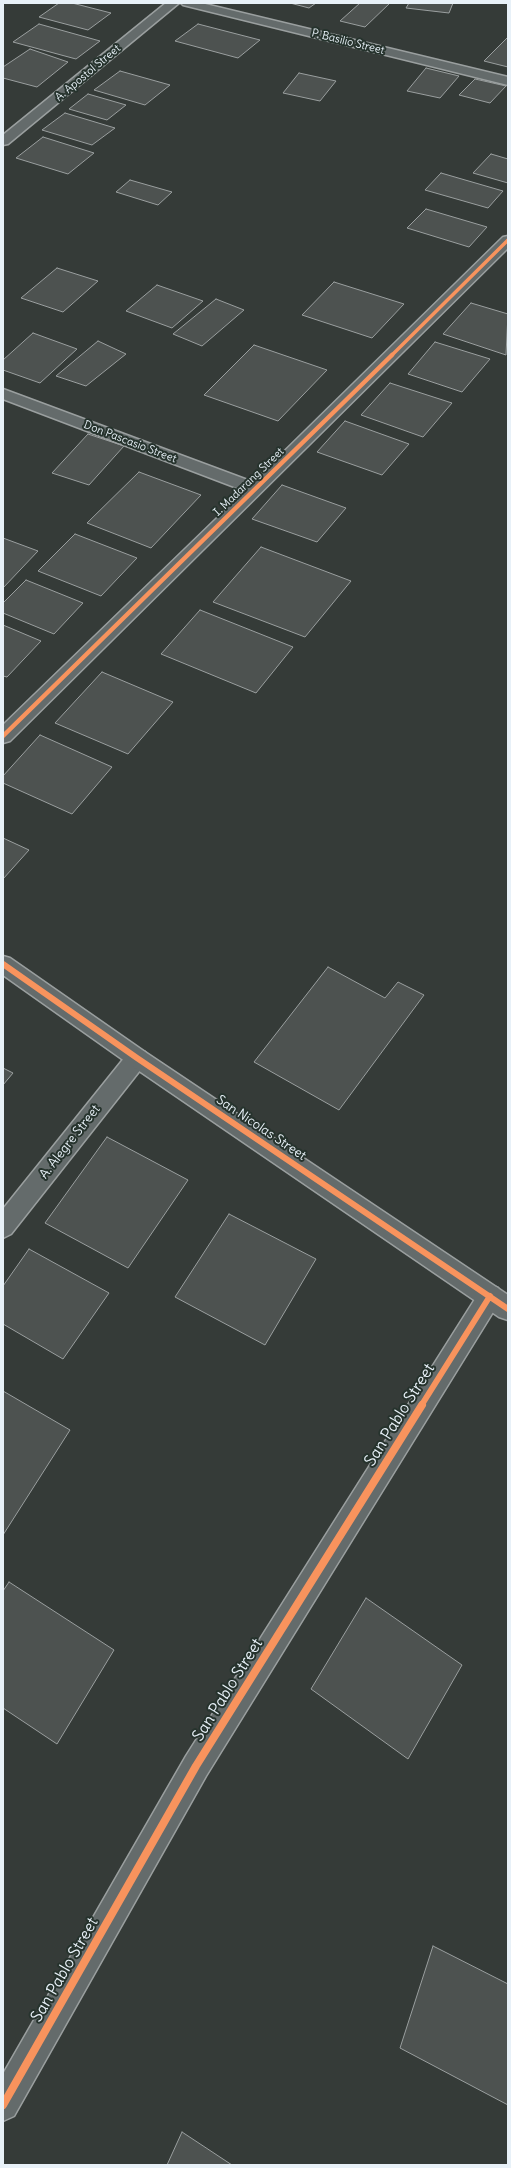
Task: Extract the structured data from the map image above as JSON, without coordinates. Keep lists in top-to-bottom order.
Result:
{
  "streets": {
    "street": [
      "P. Basilio Street",
      "A. Apostol Street",
      "Don Pascasio Street",
      "I. Madarang Street",
      "San Nicolas Street",
      "A. Alegre Street",
      "San Pablo Street"
    ]
  },
  "crossings": [
    ["Don Pascasio Street", "I. Madarang Street"],
    ["San Nicolas Street", "A. Alegre Street"],
    ["San Nicolas Street", "San Pablo Street"]
  ]
}
